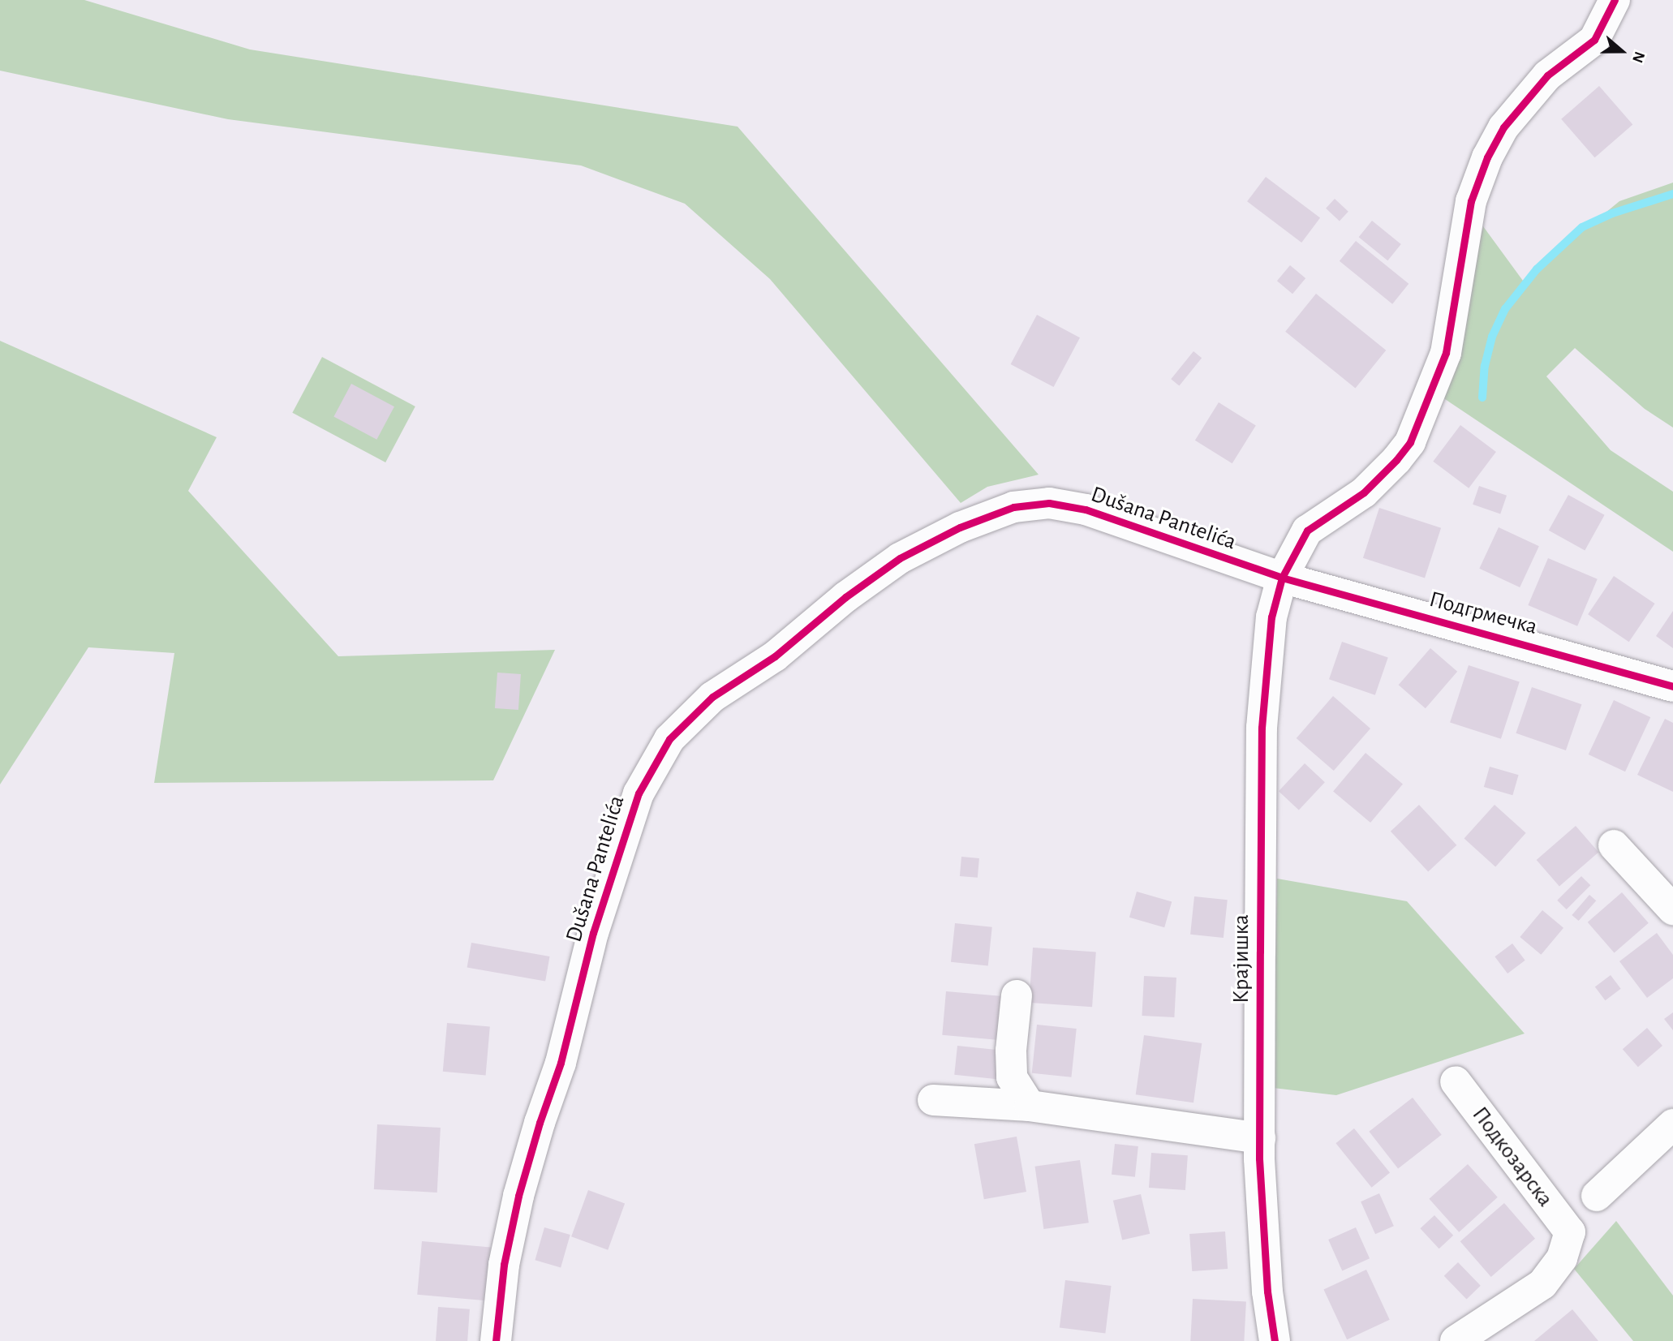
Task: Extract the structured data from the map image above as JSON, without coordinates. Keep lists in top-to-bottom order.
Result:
{
  "streets": {
    "street": [
      "Dušana Pantelića",
      "Подгрмечка",
      "Крајишка",
      "Подкозарска"
    ]
  },
  "crossings": [
    ["Dušana Pantelića", "Подгрмечка"],
    ["Dušana Pantelića", "Крајишка"],
    ["Подгрмечка", "Крајишка"]
  ],
  "north": "right"
}
